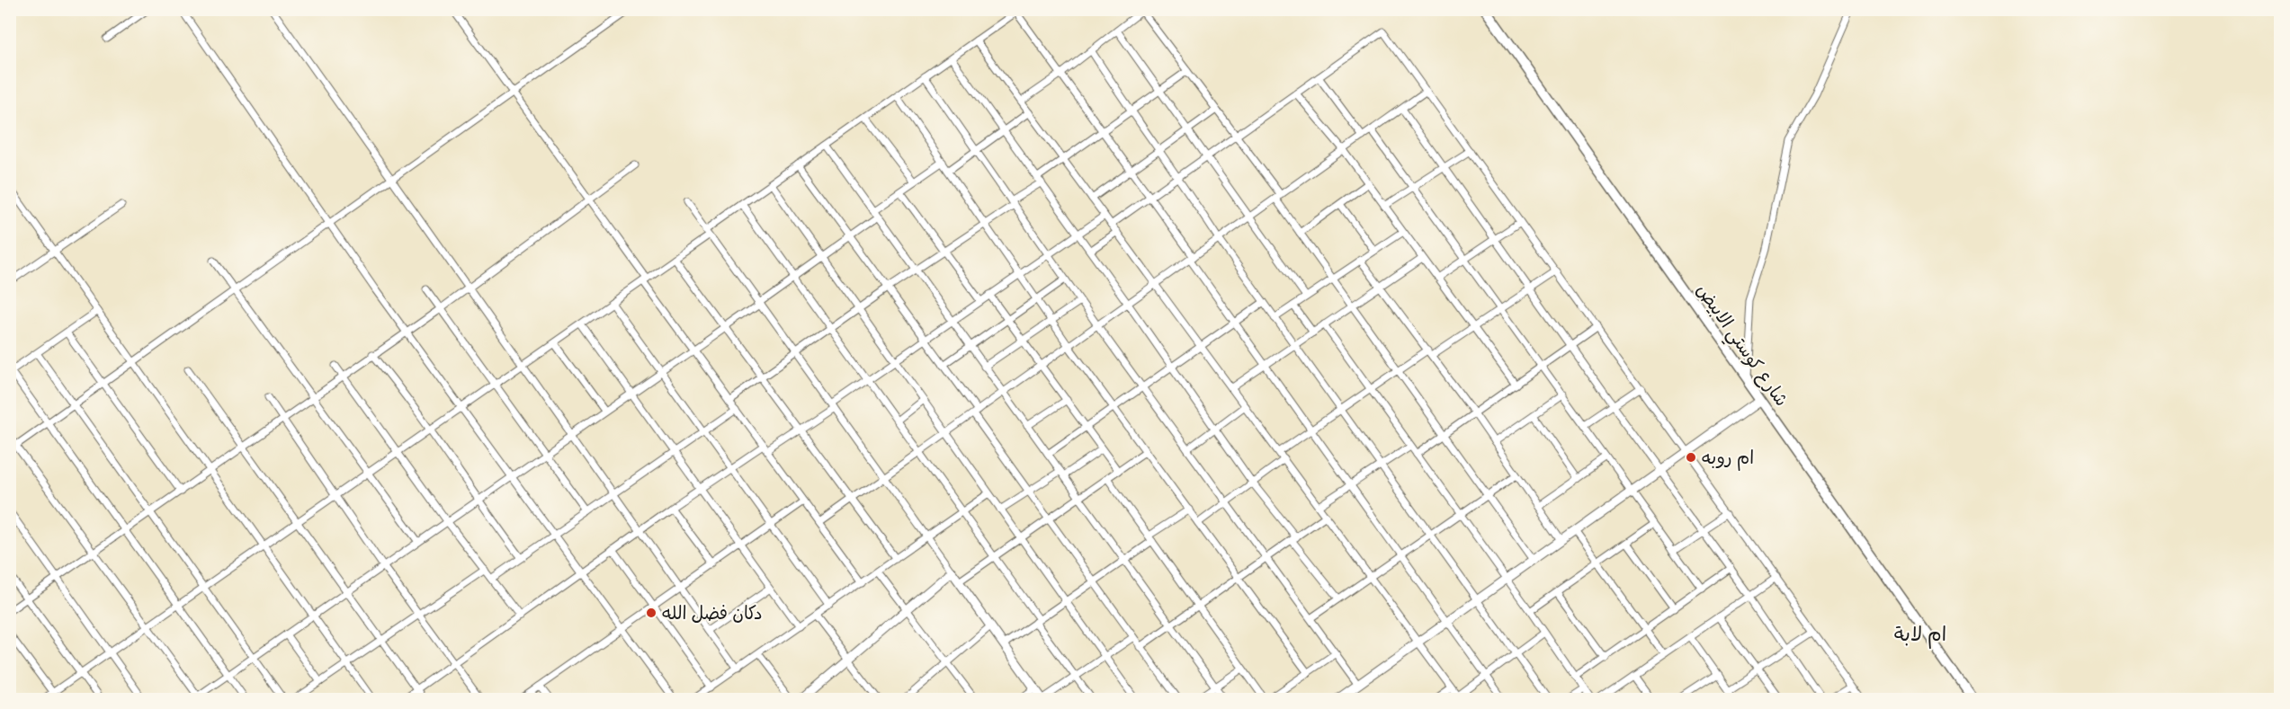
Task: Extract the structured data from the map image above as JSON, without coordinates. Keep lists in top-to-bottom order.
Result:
{
  "streets": {
    "highway": ["شارع كوستي الابيض"]
  },
  "districts": ["ام لابة"],
  "places": ["ام روبه", "دكان فضل الله"]
}
